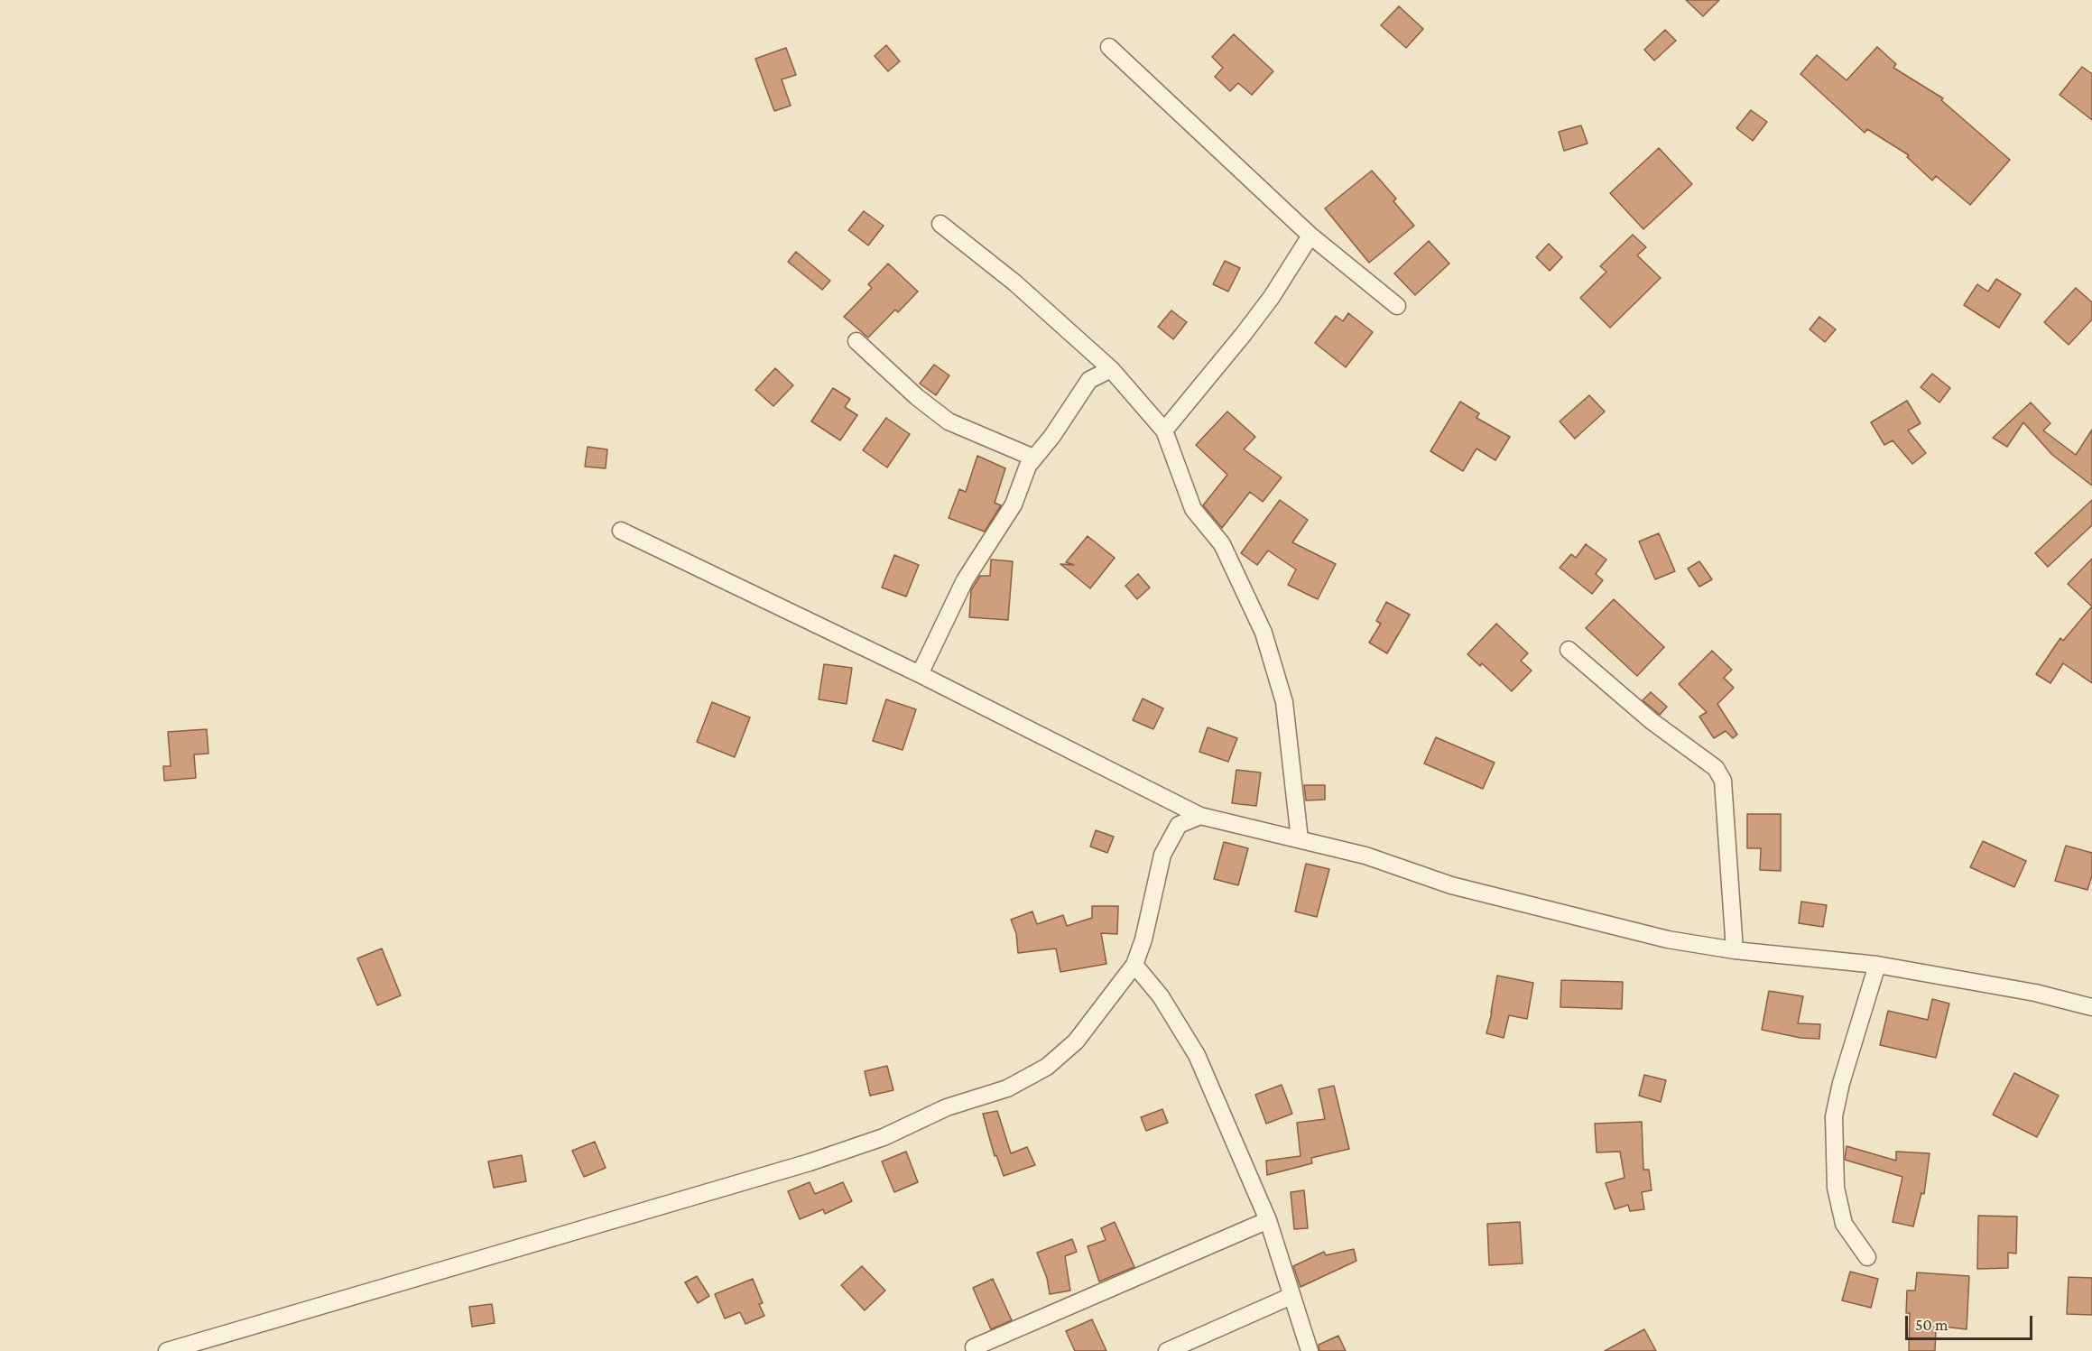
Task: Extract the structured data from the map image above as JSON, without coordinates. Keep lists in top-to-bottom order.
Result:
{
  "scale_bar": "50 m"
}
